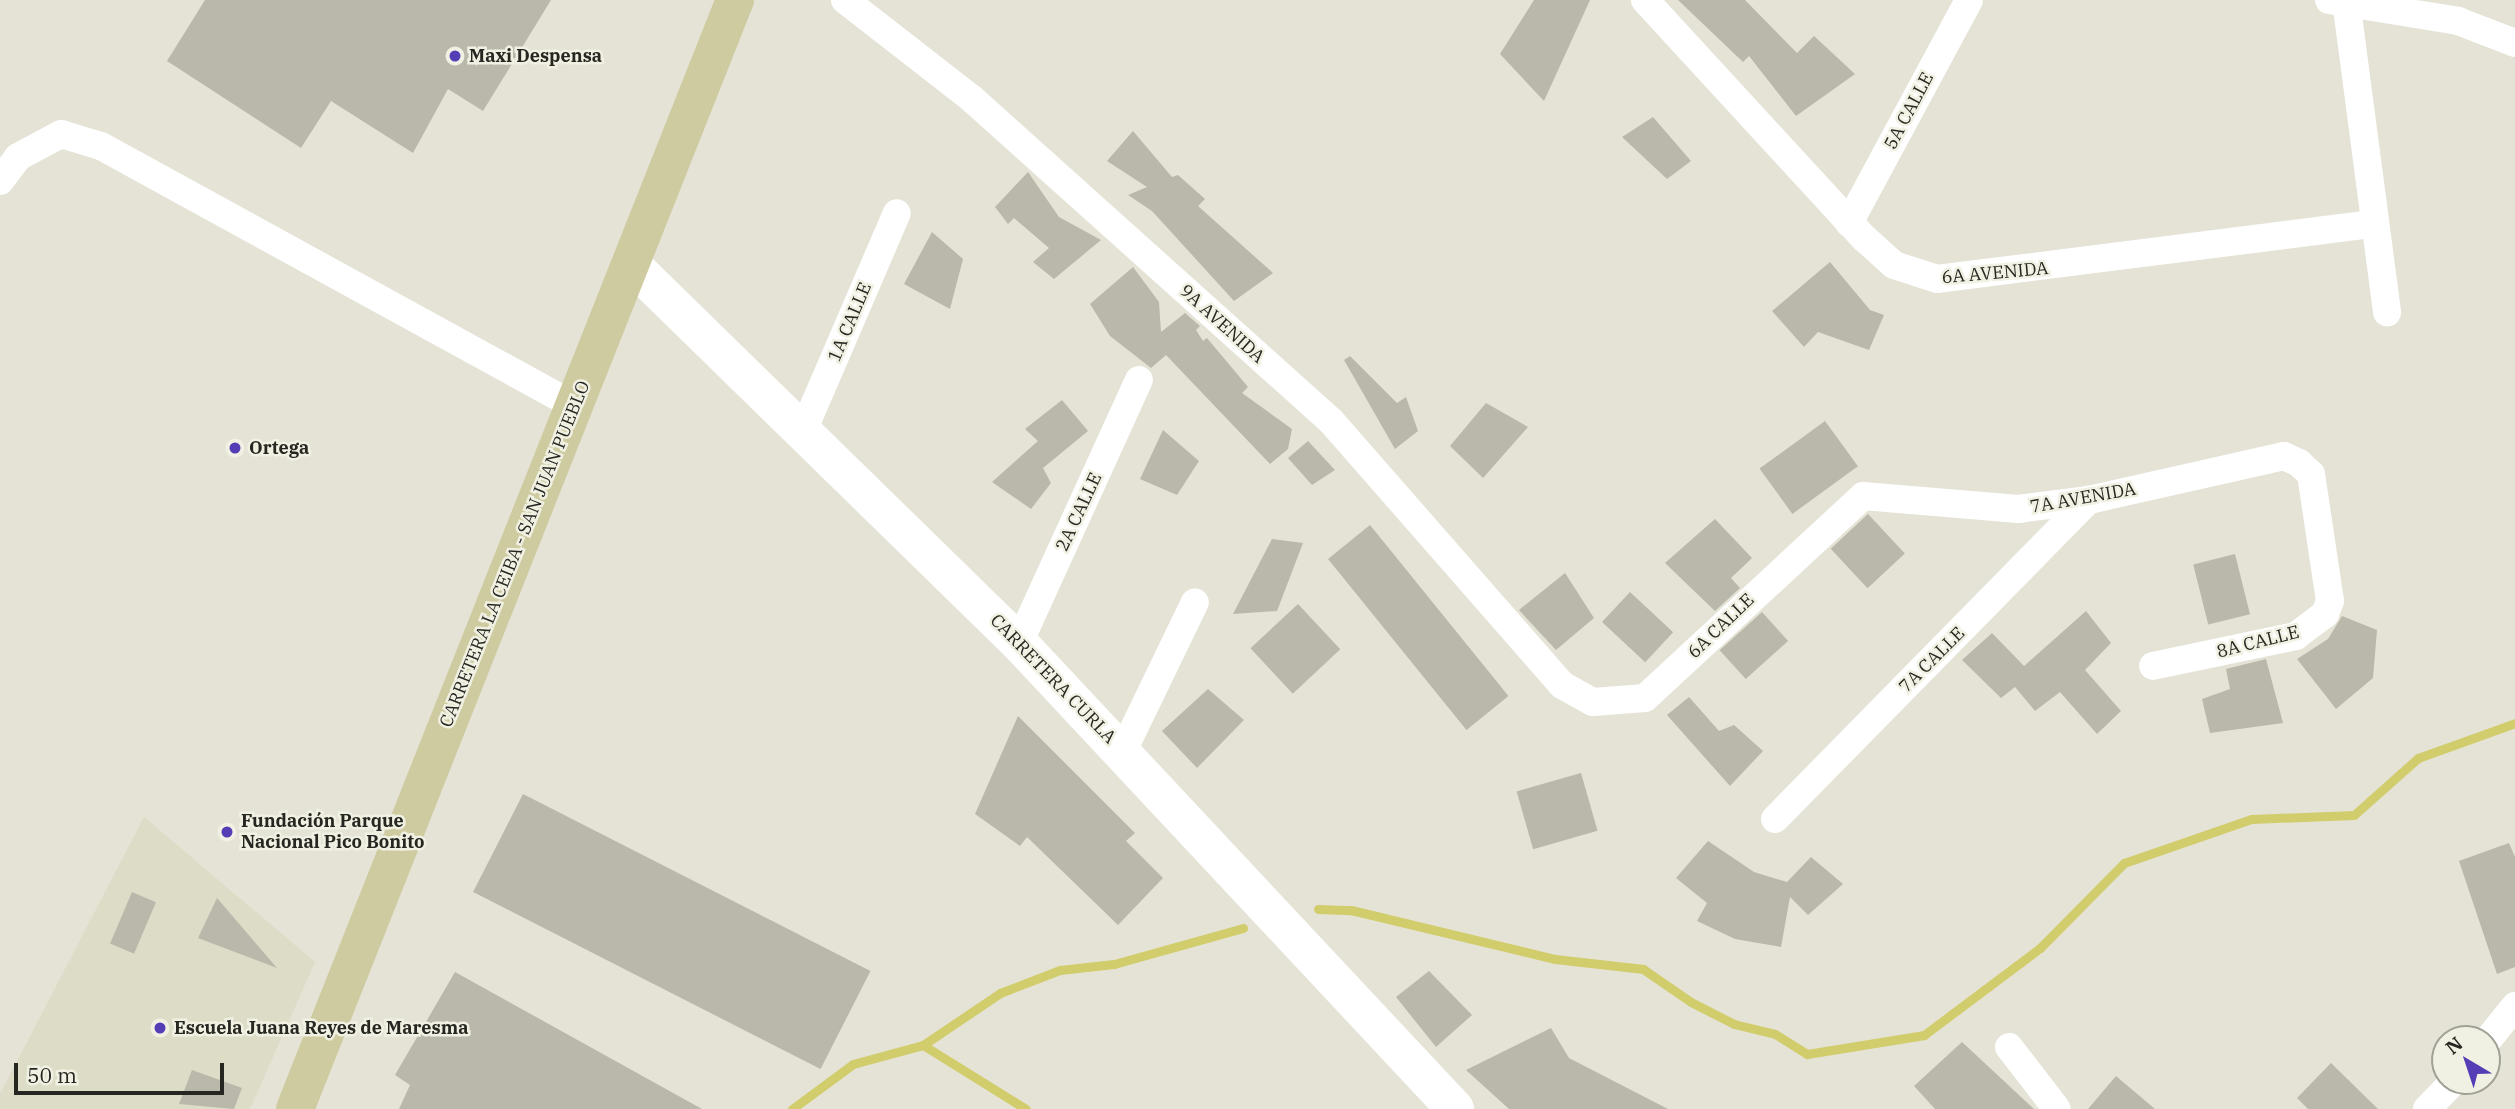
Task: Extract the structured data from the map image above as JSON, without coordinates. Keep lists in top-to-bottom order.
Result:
{
  "streets": {
    "main road": ["CARRETERA LA CEIBA - SAN JUAN PUEBLO", "CARRETERA CURLA"],
    "street": [
      "5A CALLE",
      "6A AVENIDA",
      "1A CALLE",
      "9A AVENIDA",
      "7A AVENIDA",
      "2A CALLE",
      "6A CALLE",
      "8A CALLE",
      "7A CALLE"
    ]
  },
  "crossings": [
    ["5A CALLE", "6A AVENIDA"],
    ["1A CALLE", "CARRETERA CURLA"],
    ["9A AVENIDA", "6A CALLE"],
    ["7A AVENIDA", "6A CALLE"],
    ["7A AVENIDA", "8A CALLE"],
    ["7A AVENIDA", "7A CALLE"],
    ["2A CALLE", "CARRETERA CURLA"],
    ["CARRETERA LA CEIBA - SAN JUAN PUEBLO", "CARRETERA CURLA"]
  ],
  "places": [
    "Maxi Despensa",
    "Ortega",
    "Fundación Parque Nacional Pico Bonito",
    "Escuela Juana Reyes de Maresma"
  ],
  "scale_bar": "50 m",
  "north": "top left"
}
